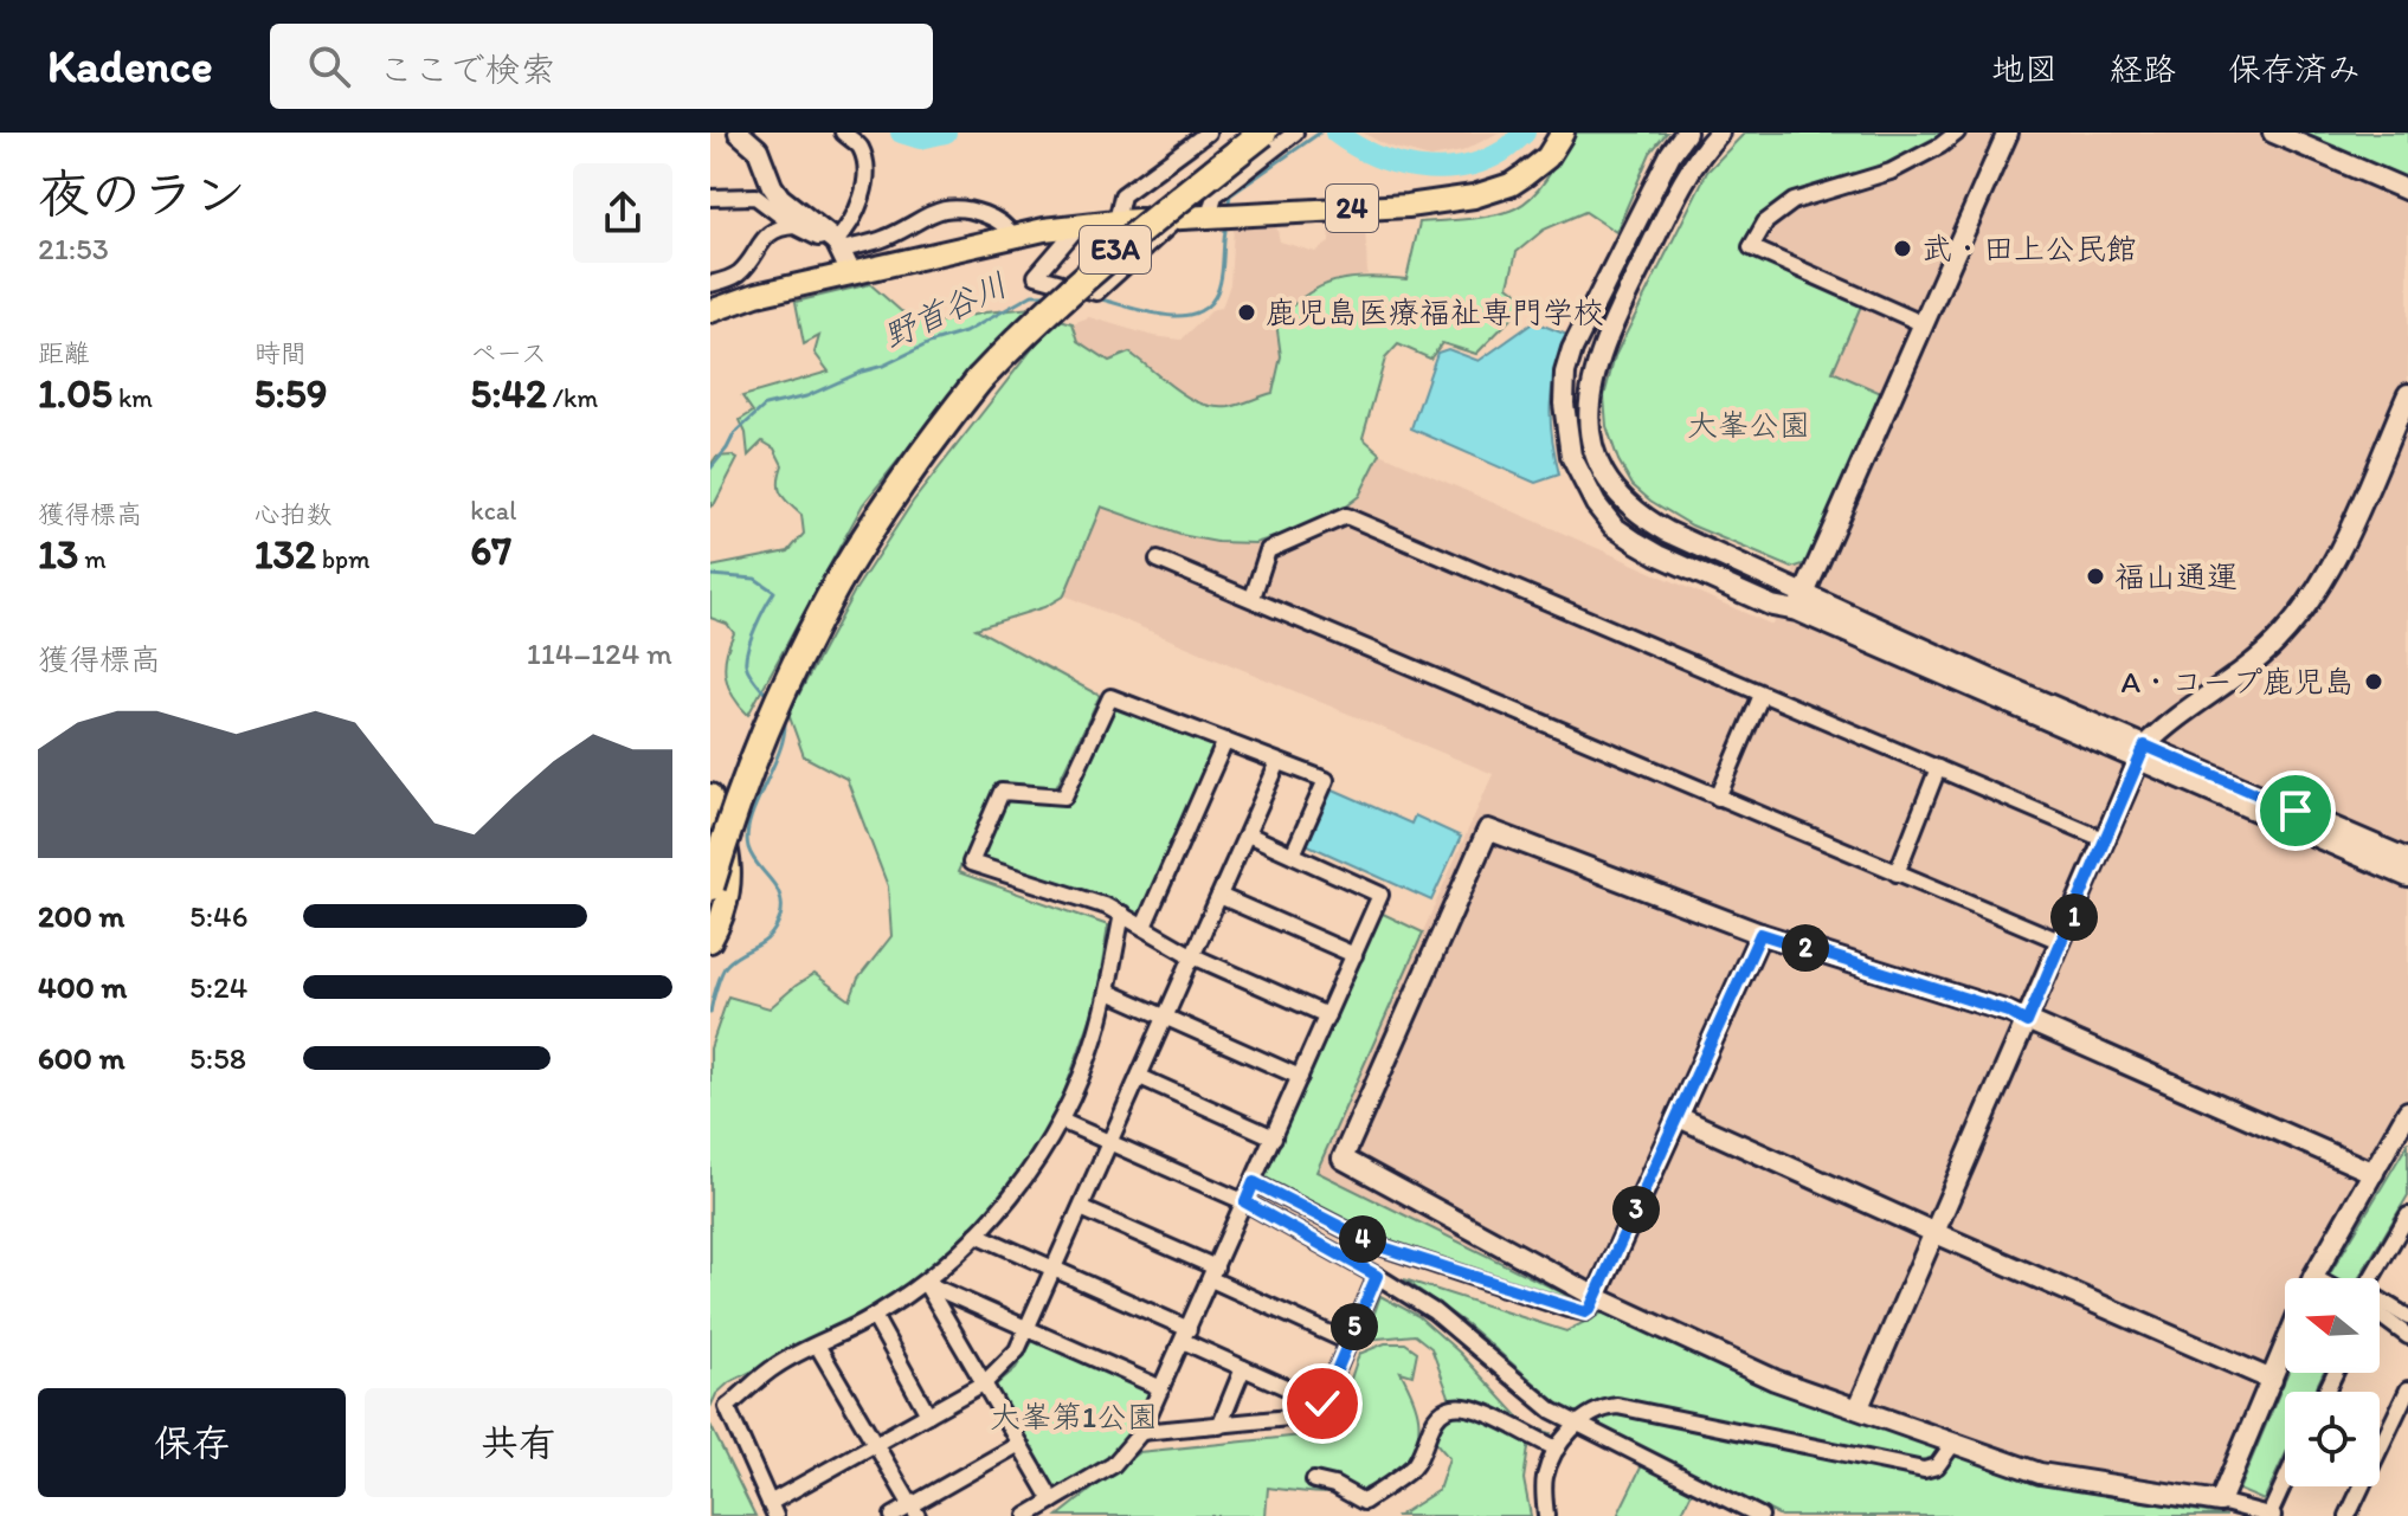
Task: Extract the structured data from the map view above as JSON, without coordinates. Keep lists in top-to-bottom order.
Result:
{
  "streets": {
    "highway": ["E3A"],
    "main road": ["24"]
  },
  "water": ["野首谷川"],
  "parks": ["大峯公園", "大峯第1公園"],
  "places": [
    "武・田上公民館",
    "鹿児島医療福祉専門学校",
    "福山通運",
    "A・コープ鹿児島"
  ],
  "north": "left",
  "page": {
    "header": "Kadence",
    "search": "ここで検索",
    "nav": ["地図", "経路", "保存済み"],
    "heading": ["夜のラン", "21:53"],
    "stats": [
      ["距離", "1.05 km"],
      ["時間", "5:59"],
      ["ペース", "5:42 /km"],
      ["獲得標高", "13 m"],
      ["心拍数", "132 bpm"],
      ["kcal", "67"]
    ],
    "chart": ["獲得標高", "114–124 m"],
    "list": [
      {
        "name": "200 m",
        "note": "5:46"
      },
      {
        "name": "400 m",
        "note": "5:24"
      },
      {
        "name": "600 m",
        "note": "5:58"
      }
    ],
    "pins": [
      "1",
      "2",
      "3",
      "4",
      "5"
    ],
    "buttons": ["保存", "共有"]
  }
}
